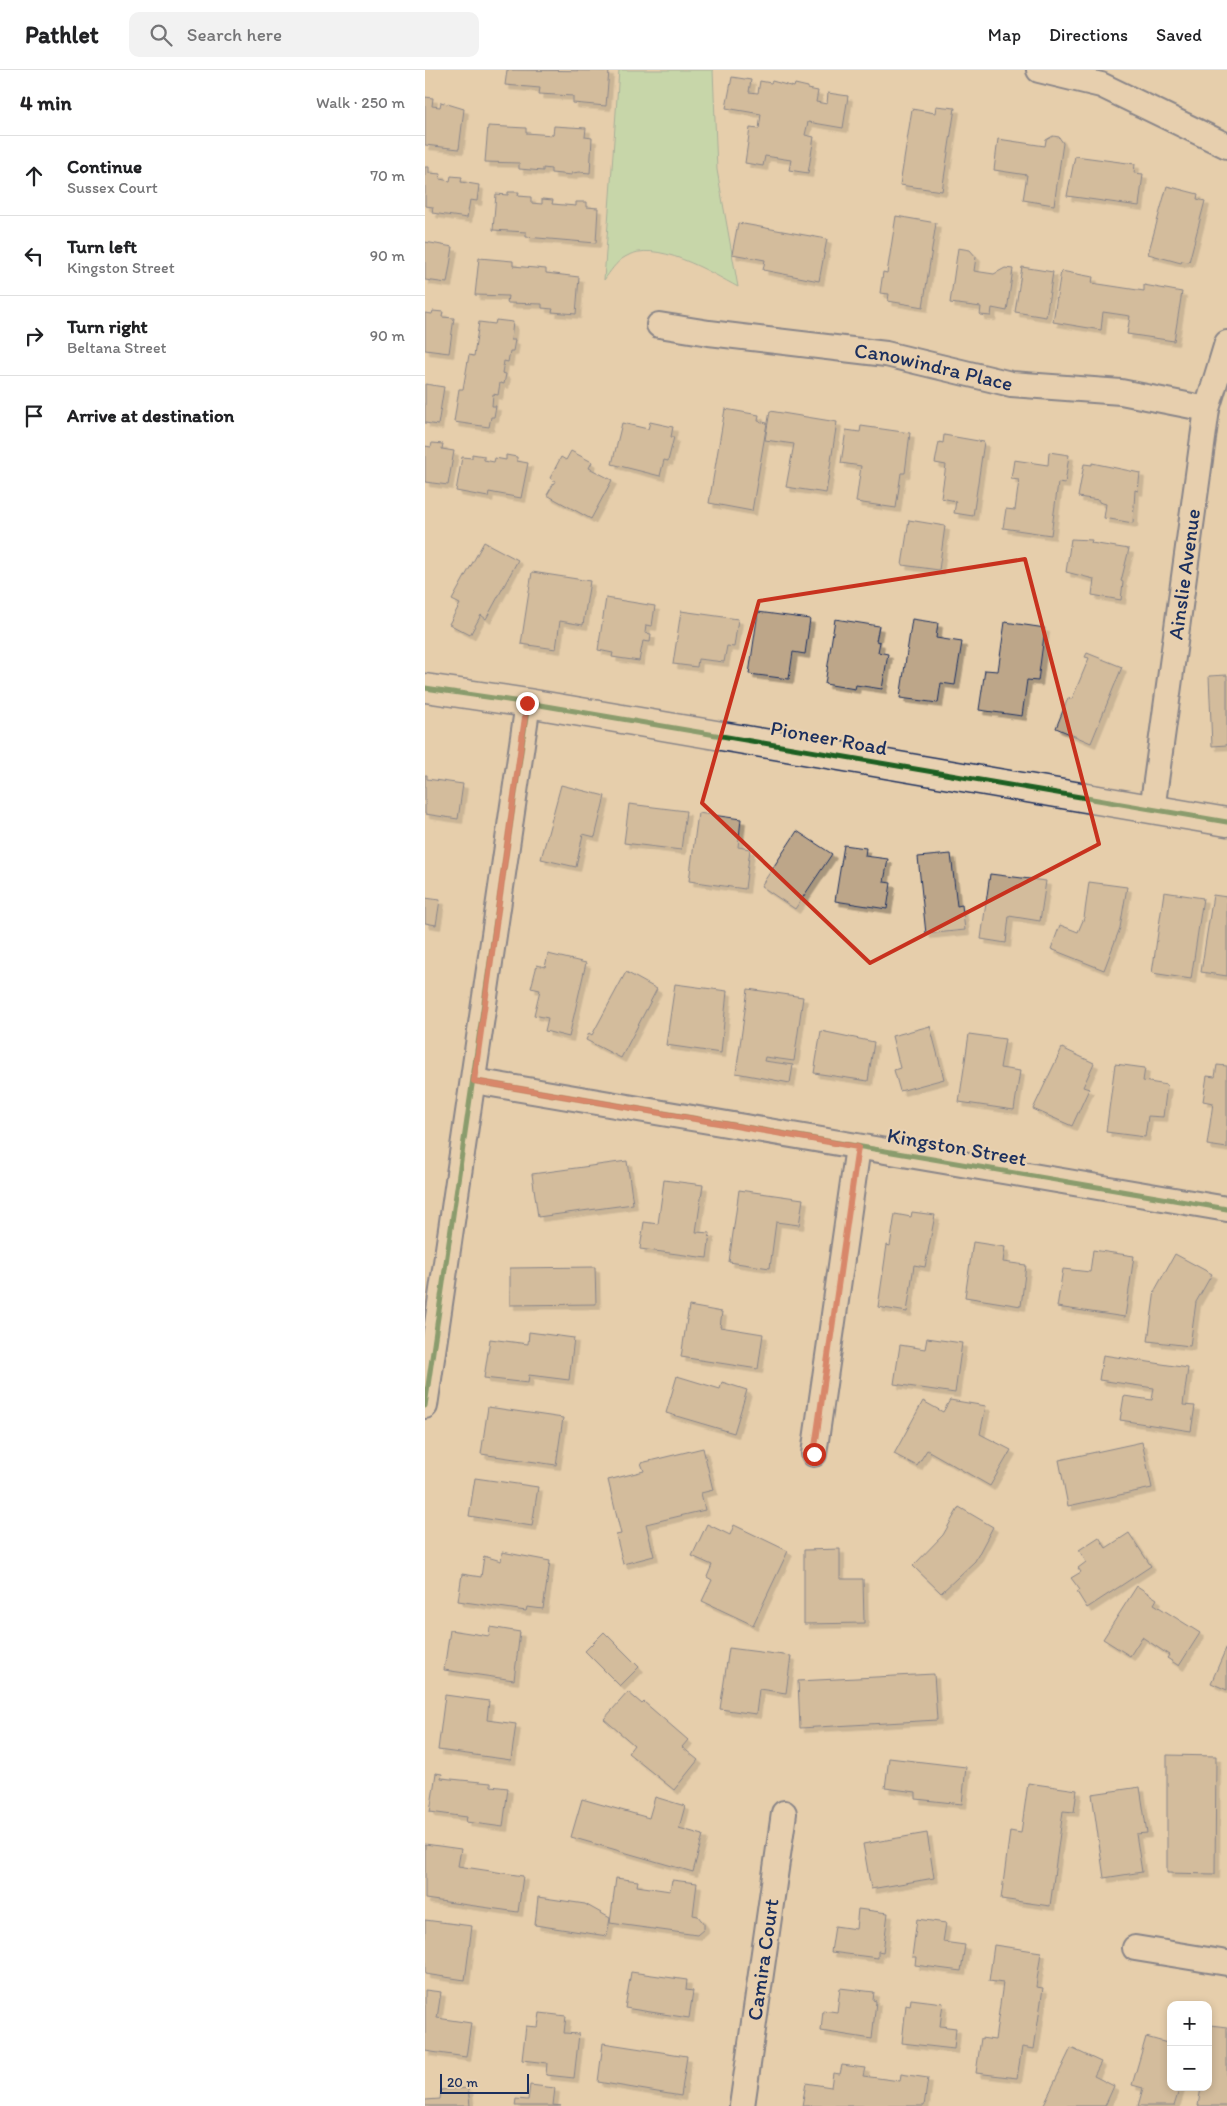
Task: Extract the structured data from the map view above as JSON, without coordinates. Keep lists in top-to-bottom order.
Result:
{
  "streets": {
    "main road": ["Pioneer Road"],
    "street": [
      "Canowindra Place",
      "Ainslie Avenue",
      "Kingston Street",
      "Camira Court"
    ]
  },
  "crossings": [
    ["Canowindra Place", "Ainslie Avenue"],
    ["Ainslie Avenue", "Pioneer Road"]
  ],
  "scale_bar": "20 m",
  "page": {
    "header": "Pathlet",
    "search": "Search here",
    "nav": ["Map", "Directions", "Saved"],
    "heading": ["4 min", "Walk · 250 m"],
    "list": [
      ["Continue", "Sussex Court", "70 m"],
      ["Turn left", "Kingston Street", "90 m"],
      ["Turn right", "Beltana Street", "90 m"],
      "Arrive at destination"
    ],
    "map_buttons": ["+", "−"],
    "scale": "20 m"
  }
}
